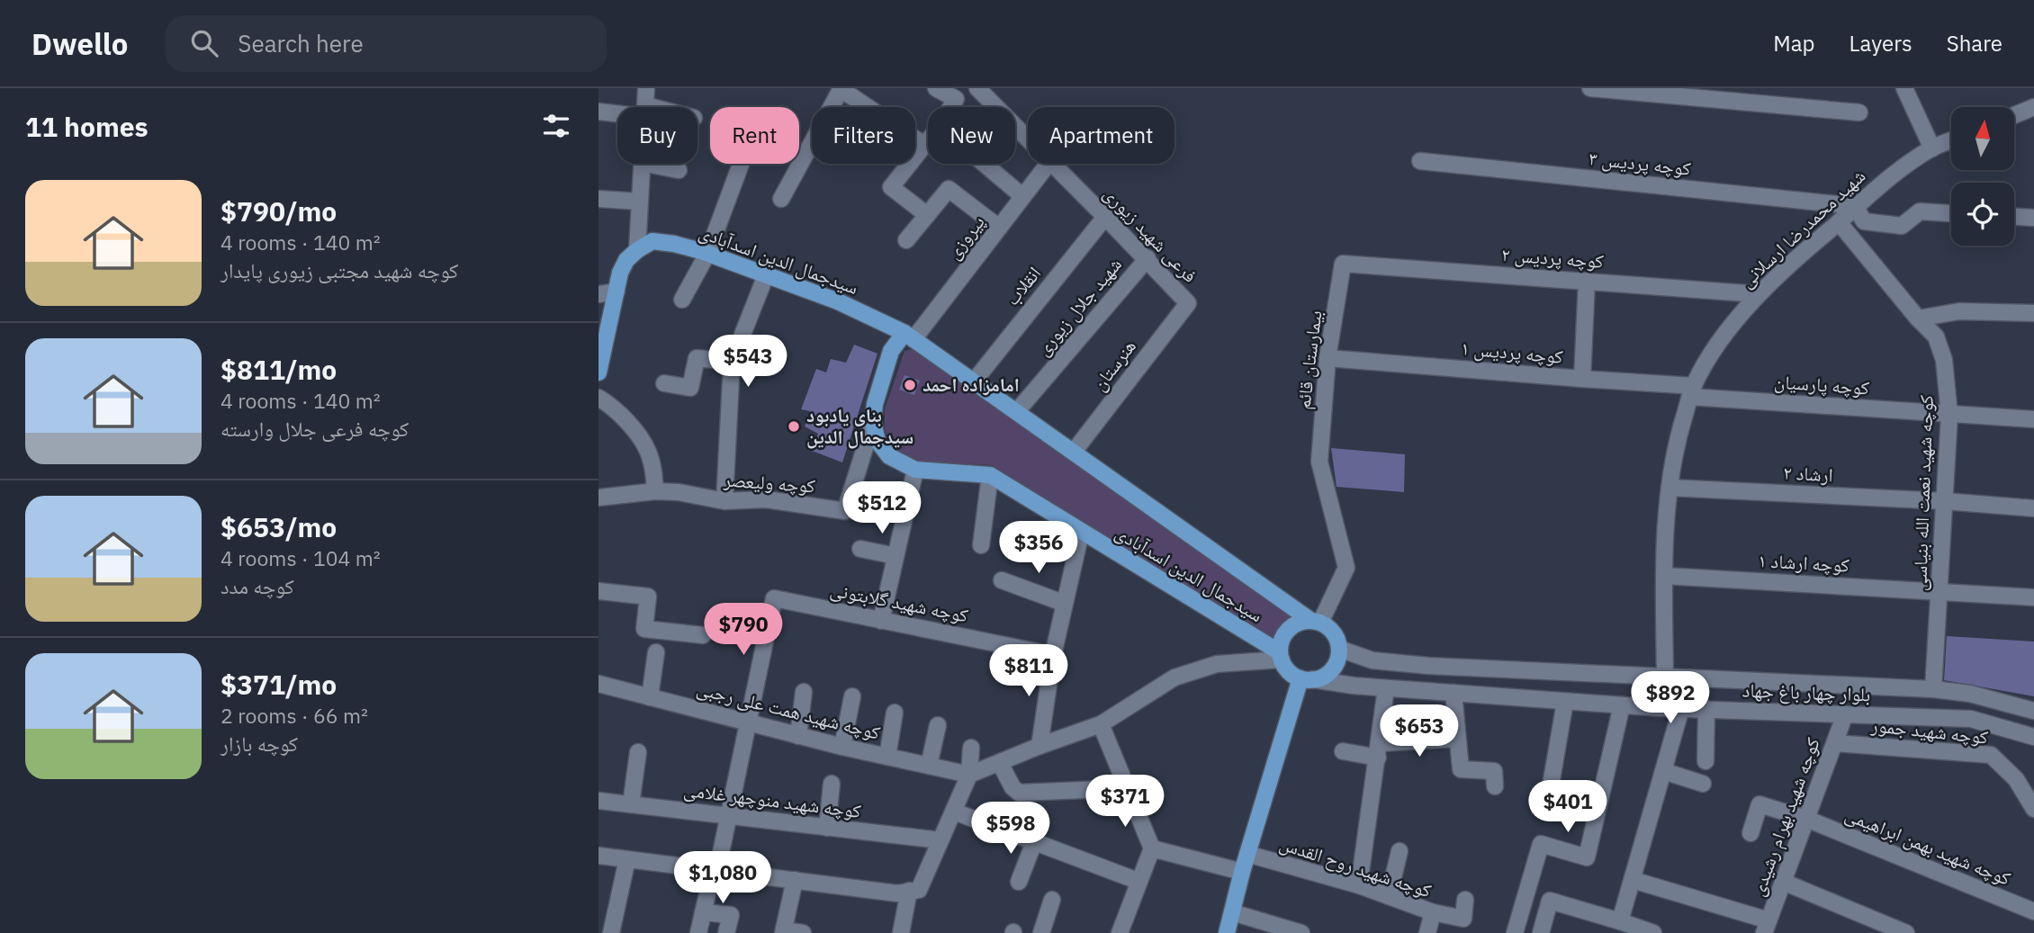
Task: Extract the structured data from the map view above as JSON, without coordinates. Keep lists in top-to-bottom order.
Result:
{
  "streets": {
    "main road": ["سیدجمال الدین اسدآبادی"],
    "street": [
      "کوچه پردیس ۳",
      "شهید محمدرضا ارسلانی",
      "فرعی شهید زیوری",
      "پیروزی",
      "کوچه پردیس ۲",
      "انقلاب",
      "شهید جلال زیوری",
      "کوچه پردیس ۱",
      "بیمارستان قائم",
      "هنرستان",
      "کوچه پارسیان",
      "ارشاد ۲",
      "کوچه ولیعصر",
      "کوچه شهید نعمت الله بنیاسی",
      "کوچه ارشاد ۱",
      "کوچه شهید گلابتونی",
      "بلوار چهار باغ جهاد",
      "کوچه شهید همت علی رجبی",
      "کوچه شهید جمور",
      "کوچه شهید منوچهر غلامی",
      "کوچه شهید بهرام رشیدی",
      "کوچه شهید بهمن ابراهیمی",
      "کوچه شهید روح القدس"
    ]
  },
  "crossings": [
    ["کوچه پردیس ۳", "شهید محمدرضا ارسلانی"],
    ["شهید محمدرضا ارسلانی", "کوچه پردیس ۲"],
    ["شهید محمدرضا ارسلانی", "کوچه پردیس ۱"],
    ["شهید محمدرضا ارسلانی", "کوچه پارسیان"],
    ["شهید محمدرضا ارسلانی", "ارشاد ۲"],
    ["شهید محمدرضا ارسلانی", "کوچه شهید نعمت الله بنیاسی"],
    ["شهید محمدرضا ارسلانی", "کوچه ارشاد ۱"],
    ["شهید محمدرضا ارسلانی", "بلوار چهار باغ جهاد"],
    ["فرعی شهید زیوری", "انقلاب"],
    ["فرعی شهید زیوری", "شهید جلال زیوری"],
    ["فرعی شهید زیوری", "هنرستان"],
    ["پیروزی", "سیدجمال الدین اسدآبادی"],
    ["کوچه پردیس ۲", "بیمارستان قائم"],
    ["سیدجمال الدین اسدآبادی", "انقلاب"],
    ["سیدجمال الدین اسدآبادی", "شهید جلال زیوری"],
    ["سیدجمال الدین اسدآبادی", "بیمارستان قائم"],
    ["سیدجمال الدین اسدآبادی", "هنرستان"],
    ["سیدجمال الدین اسدآبادی", "کوچه ولیعصر"],
    ["سیدجمال الدین اسدآبادی", "بلوار چهار باغ جهاد"],
    ["کوچه پردیس ۱", "بیمارستان قائم"],
    ["کوچه پردیس ۱", "کوچه پارسیان"],
    ["بیمارستان قائم", "بلوار چهار باغ جهاد"],
    ["کوچه پارسیان", "کوچه شهید نعمت الله بنیاسی"],
    ["ارشاد ۲", "کوچه شهید نعمت الله بنیاسی"],
    ["کوچه شهید نعمت الله بنیاسی", "کوچه ارشاد ۱"],
    ["کوچه شهید نعمت الله بنیاسی", "بلوار چهار باغ جهاد"],
    ["کوچه شهید گلابتونی", "کوچه شهید همت علی رجبی"],
    ["بلوار چهار باغ جهاد", "کوچه شهید بهرام رشیدی"],
    ["کوچه شهید جمور", "کوچه شهید بهرام رشیدی"],
    ["کوچه شهید بهرام رشیدی", "کوچه شهید بهمن ابراهیمی"]
  ],
  "places": ["امامزاده احمد", "بنای یادبود سیدجمال الدین"],
  "north": "top",
  "page": {
    "header": "Dwello",
    "search": "Search here",
    "nav": ["Map", "Layers", "Share"],
    "heading": "11 homes",
    "chip": [
      "Buy",
      "Rent",
      "Filters",
      "New",
      "Apartment"
    ],
    "list": [
      {
        "name": "$790/mo",
        "note": "4 rooms · 140 m² · کوچه شهید مجتبی زیوری پایدار"
      },
      {
        "name": "$811/mo",
        "note": "4 rooms · 140 m² · کوچه فرعی جلال وارسته"
      },
      {
        "name": "$653/mo",
        "note": "4 rooms · 104 m² · کوچه مدد"
      },
      {
        "name": "$371/mo",
        "note": "2 rooms · 66 m² · کوچه بازار"
      }
    ],
    "price": [
      "$543",
      "$512",
      "$356",
      "$790",
      "$811",
      "$892",
      "$653",
      "$371",
      "$401",
      "$598",
      "$1,080"
    ]
  }
}
